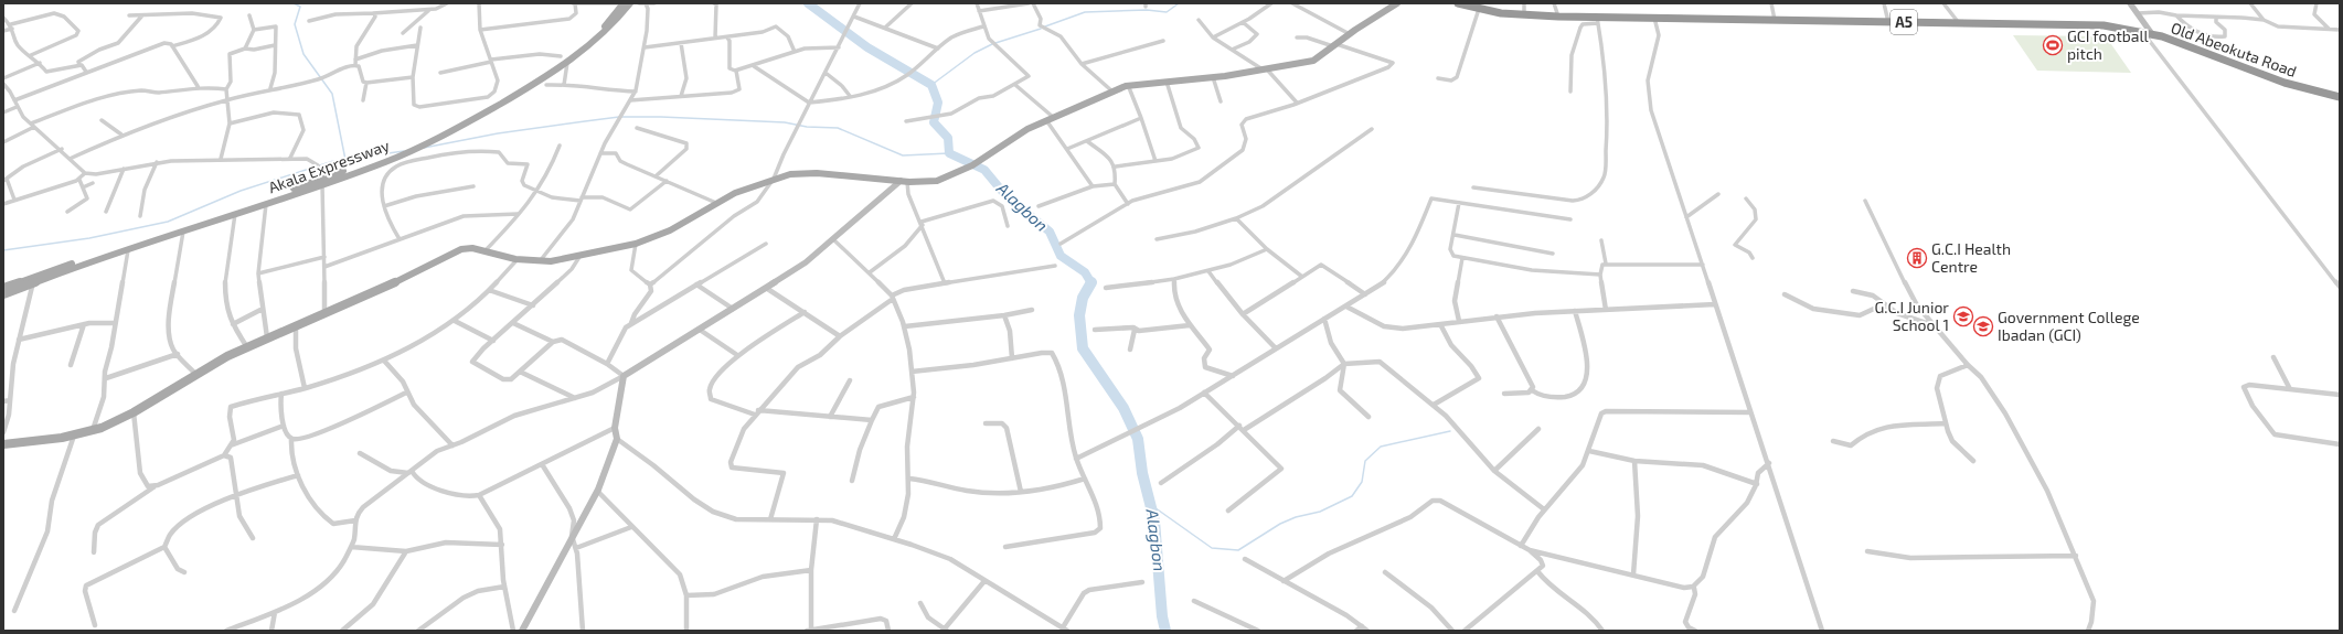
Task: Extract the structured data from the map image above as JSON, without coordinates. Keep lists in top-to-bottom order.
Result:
{
  "streets": {
    "highway": ["A5", "Old Abeokuta Road"],
    "main road": ["Akala Expressway"]
  },
  "water": ["Alagbon"],
  "places": {
    "sports": ["GCI football pitch"],
    "building": ["G.C.I Health Centre"],
    "school or university": ["G.C.I Junior School 1", "Government College Ibadan (GCI)"]
  }
}
